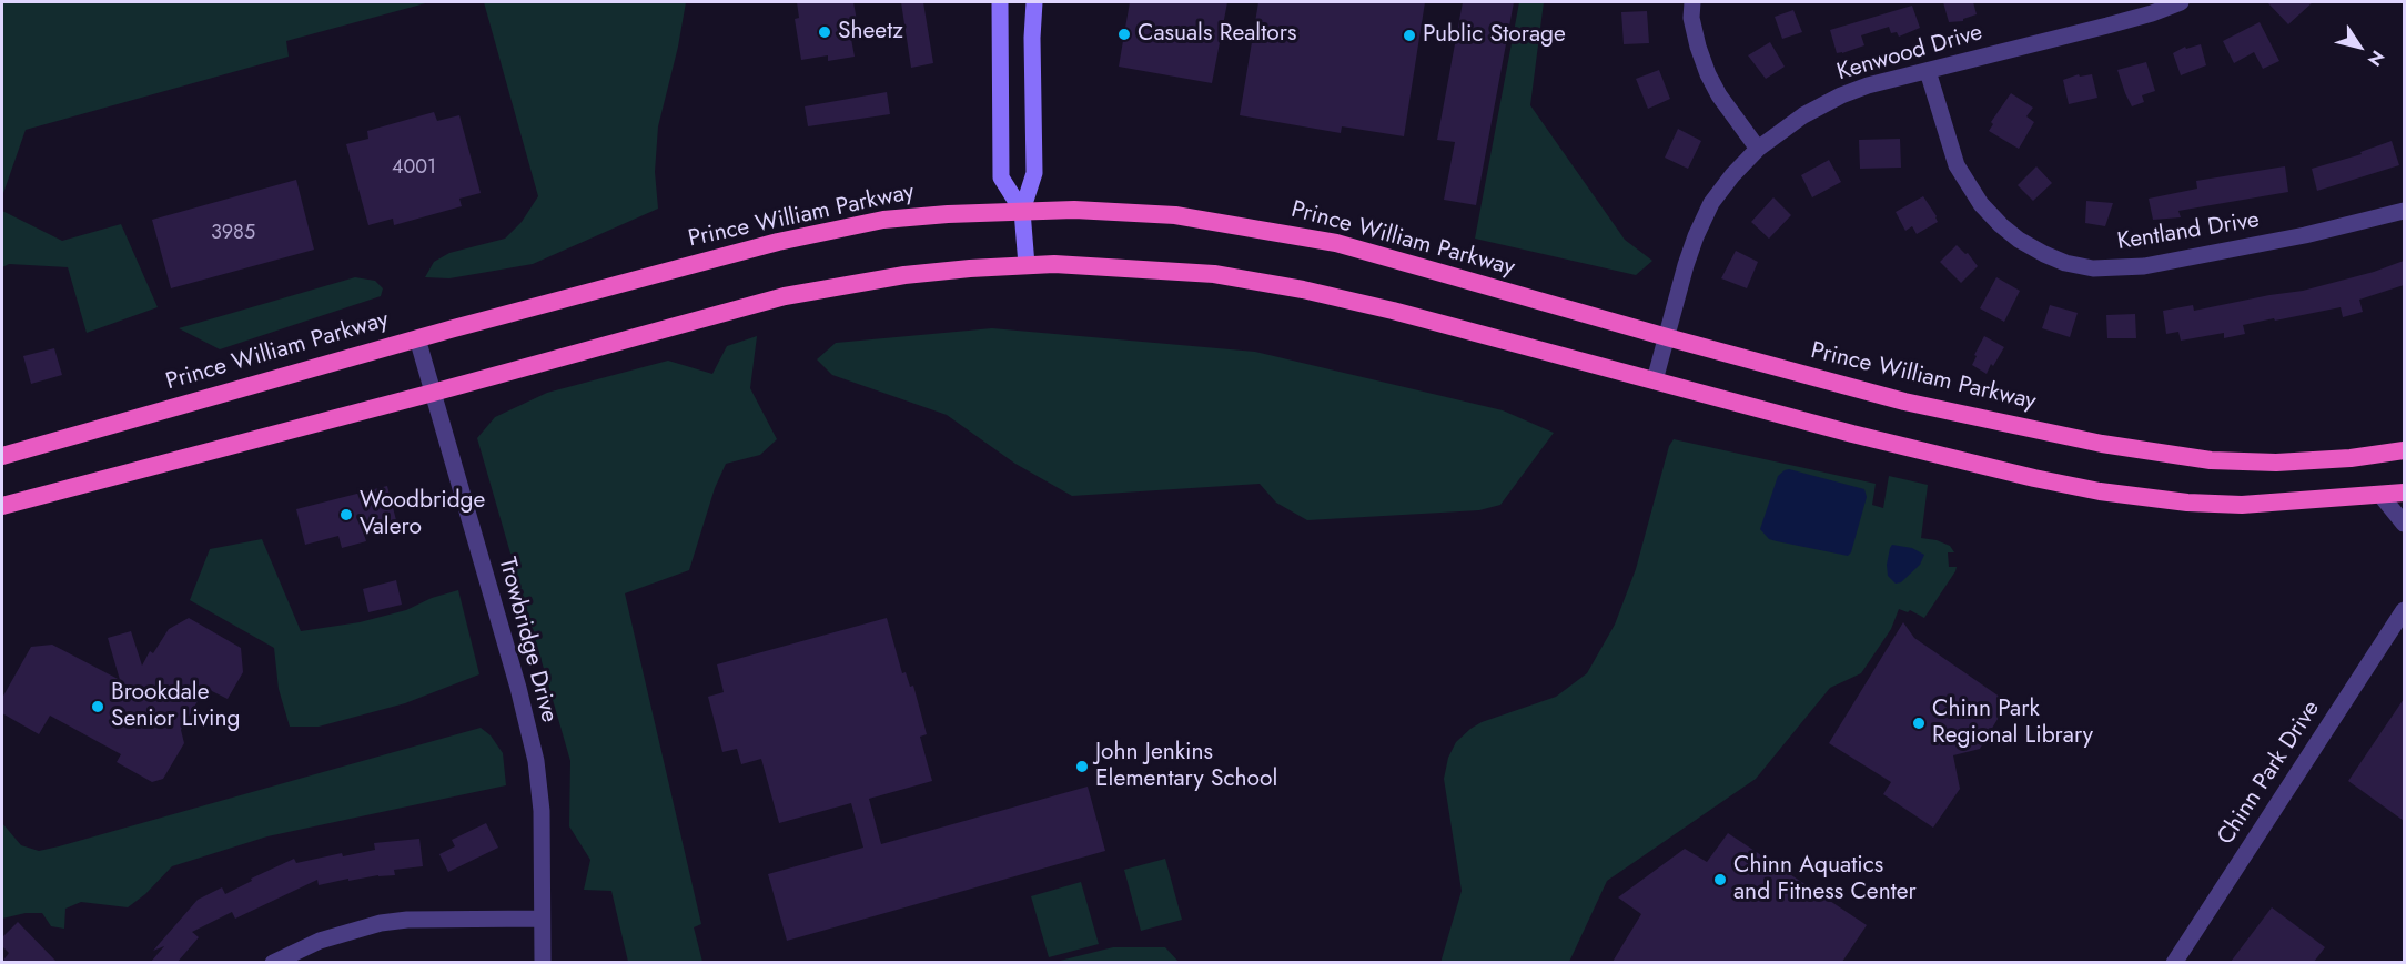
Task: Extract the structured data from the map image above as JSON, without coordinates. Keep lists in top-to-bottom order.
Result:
{
  "streets": {
    "highway": ["Prince William Parkway"],
    "street": [
      "Kenwood Drive",
      "Kentland Drive",
      "Trowbridge Drive",
      "Chinn Park Drive"
    ]
  },
  "crossings": [
    ["Kenwood Drive", "Prince William Parkway"],
    ["Kenwood Drive", "Kentland Drive"],
    ["Prince William Parkway", "Trowbridge Drive"]
  ],
  "places": [
    "Sheetz",
    "Casuals Realtors",
    "Public Storage",
    "Woodbridge Valero",
    "Brookdale Senior Living",
    "Chinn Park Regional Library",
    "John Jenkins Elementary School",
    "Chinn Aquatics and Fitness Center"
  ],
  "house_numbers": ["4001", "3985"],
  "north": "bottom right"
}
